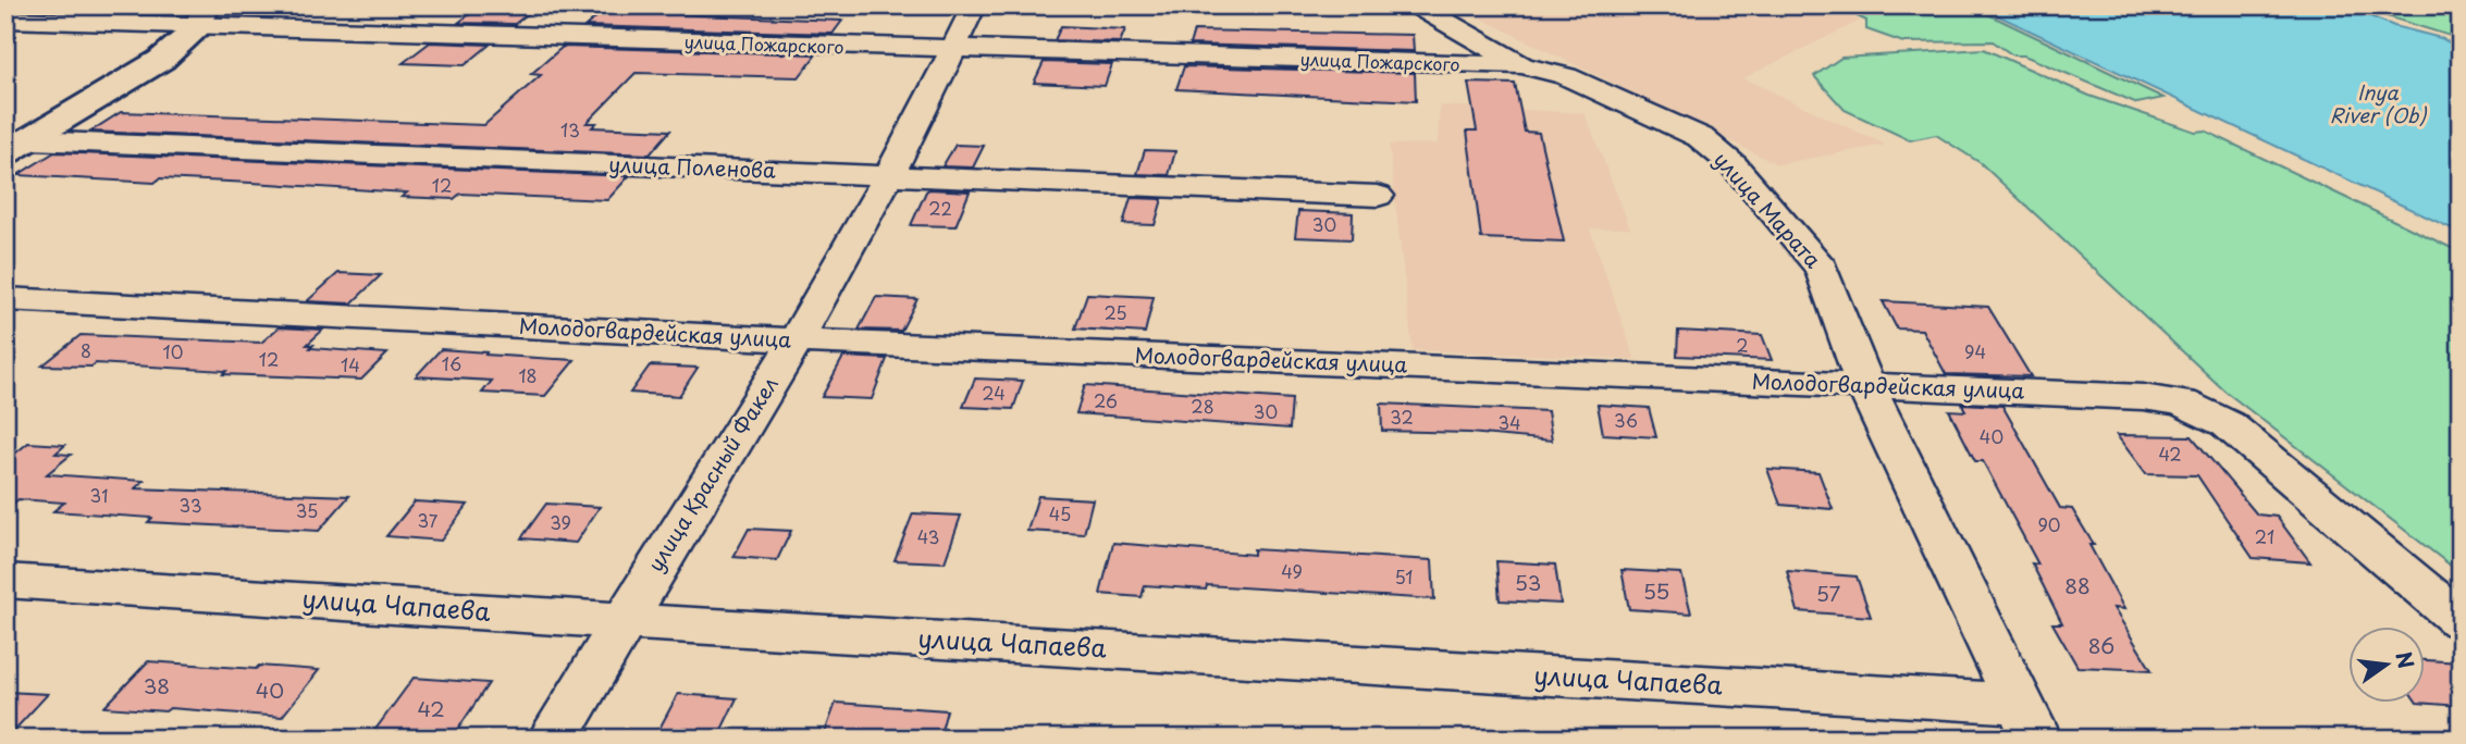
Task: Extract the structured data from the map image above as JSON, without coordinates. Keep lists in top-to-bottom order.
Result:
{
  "streets": {
    "street": [
      "улица Пожарского",
      "улица Поленова",
      "улица Марата",
      "Молодогвардейская улица",
      "улица Красный Факел",
      "улица Чапаева"
    ]
  },
  "crossings": [
    ["улица Пожарского", "улица Марата"],
    ["улица Пожарского", "улица Красный Факел"],
    ["улица Поленова", "улица Красный Факел"],
    ["улица Марата", "Молодогвардейская улица"],
    ["улица Марата", "улица Чапаева"],
    ["Молодогвардейская улица", "улица Красный Факел"],
    ["улица Красный Факел", "улица Чапаева"]
  ],
  "water": ["Inya River (Ob)"],
  "house_numbers": [
    "13",
    "12",
    "22",
    "30",
    "25",
    "2",
    "8",
    "10",
    "94",
    "12",
    "16",
    "14",
    "18",
    "24",
    "26",
    "28",
    "30",
    "32",
    "36",
    "34",
    "40",
    "42",
    "31",
    "33",
    "35",
    "45",
    "37",
    "39",
    "90",
    "43",
    "21",
    "49",
    "51",
    "53",
    "88",
    "55",
    "57",
    "86",
    "38",
    "40",
    "42"
  ],
  "north": "right"
}
